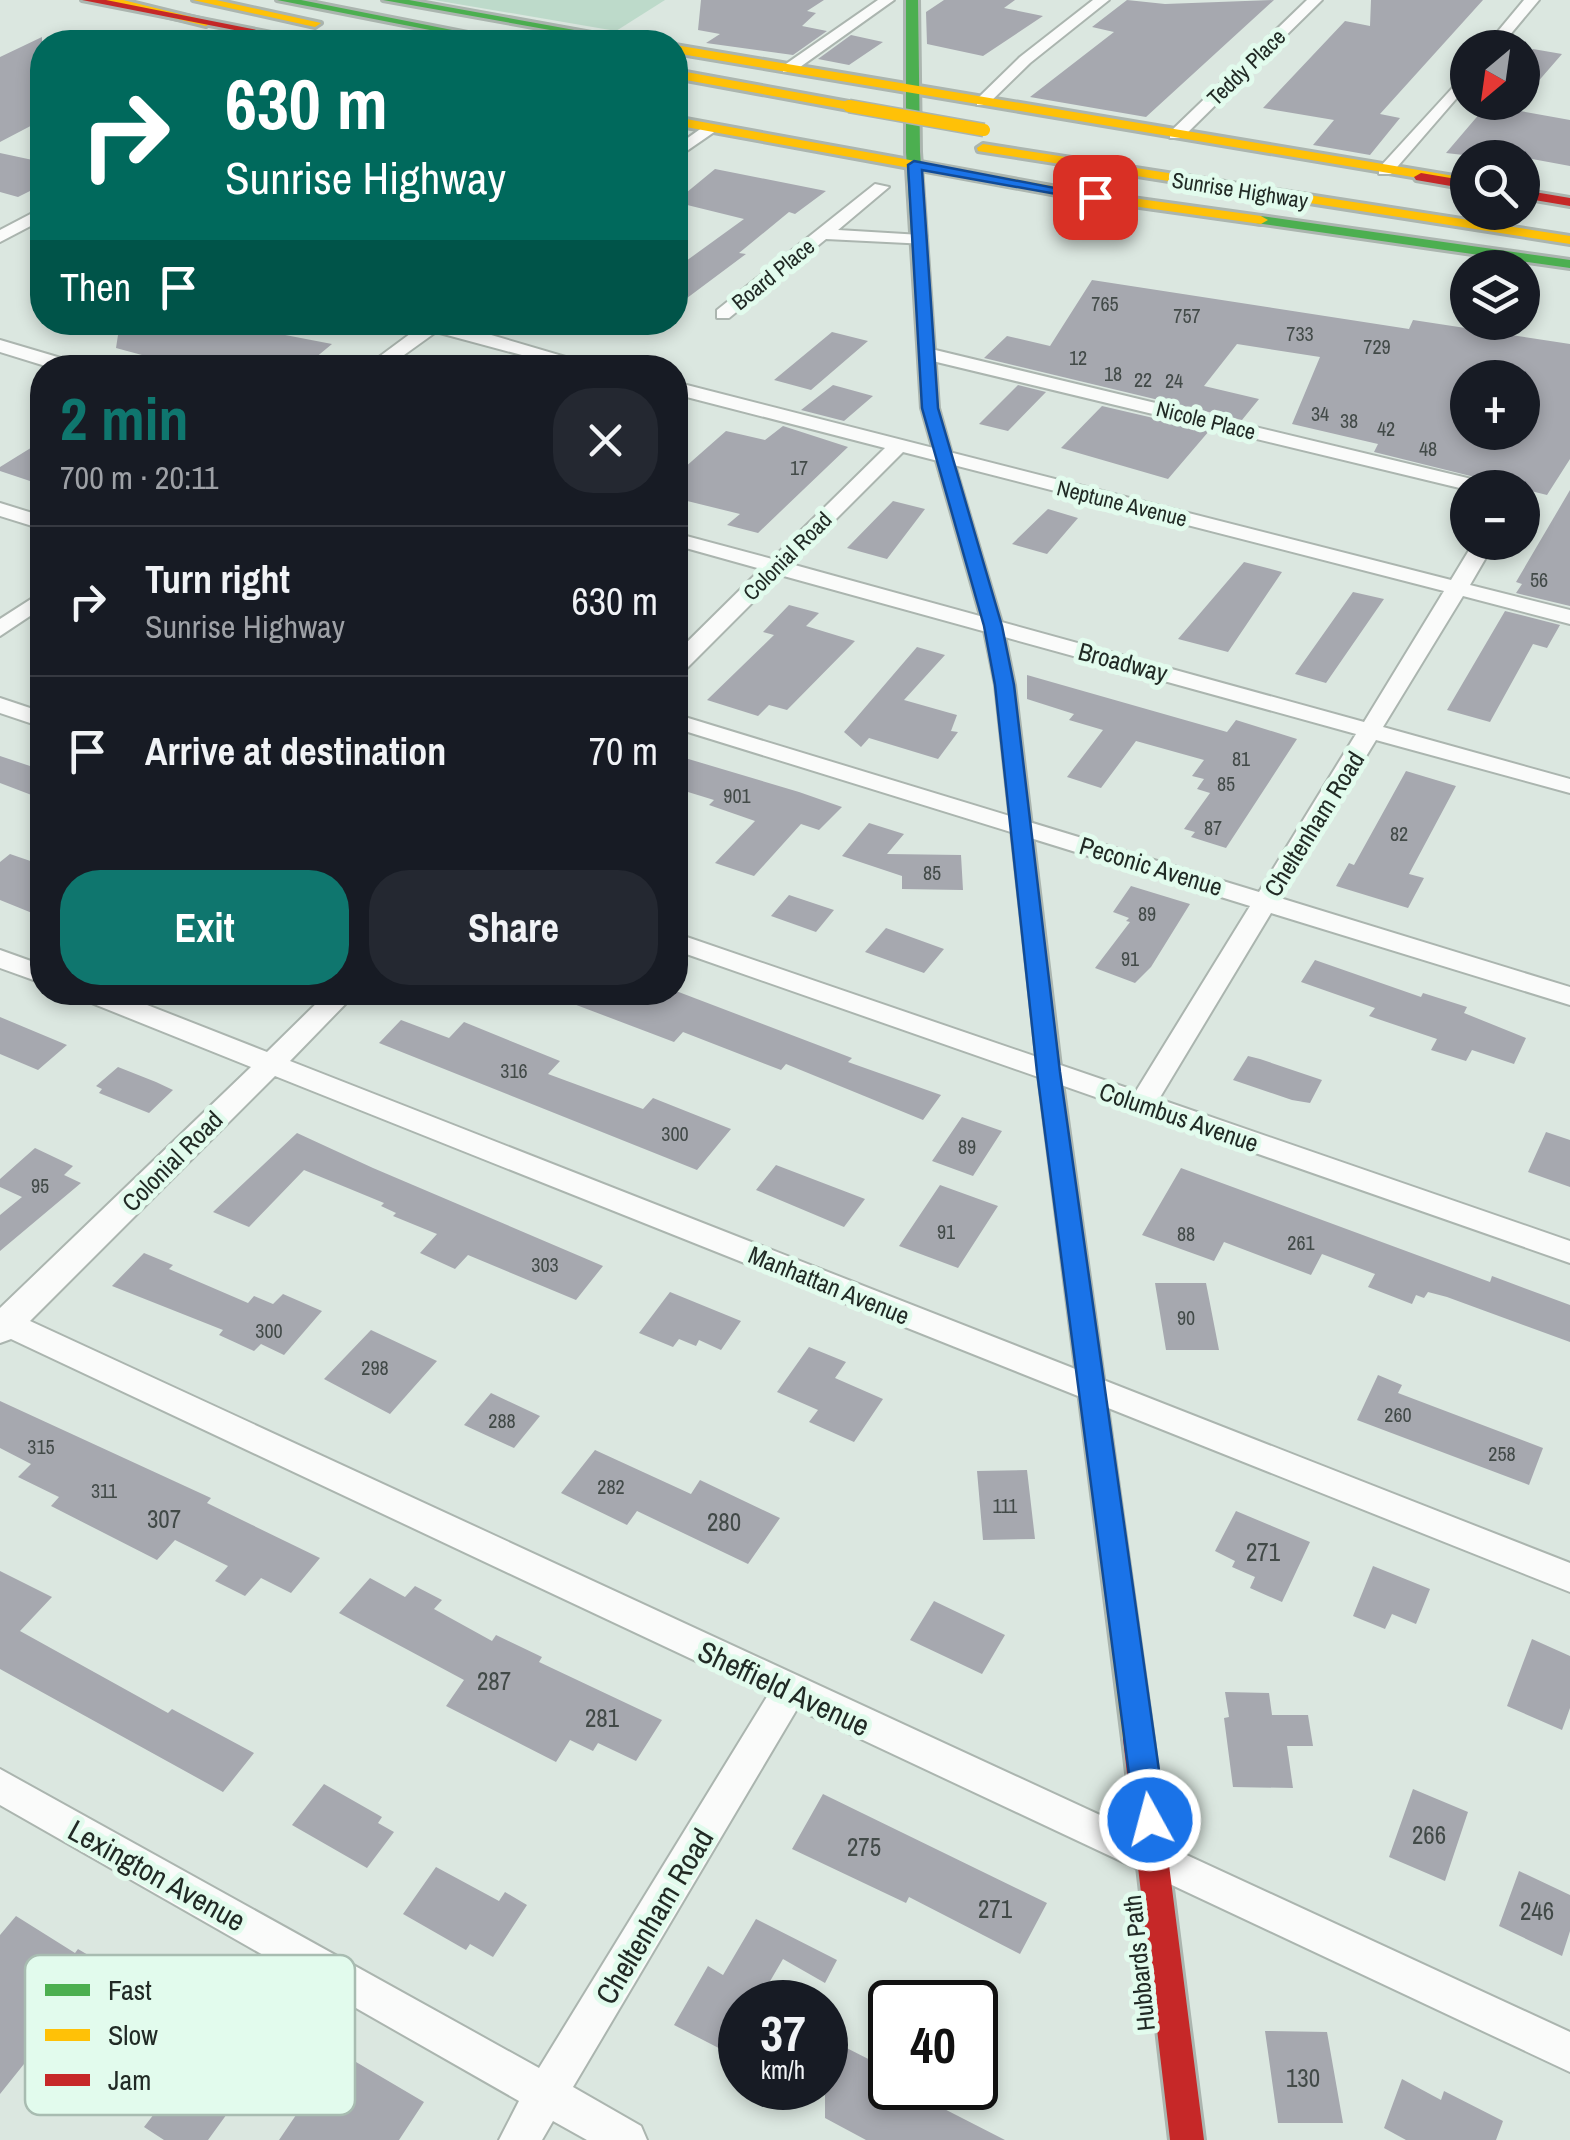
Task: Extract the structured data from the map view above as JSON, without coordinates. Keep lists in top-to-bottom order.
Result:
{
  "streets": {
    "main road": ["Sunrise Highway", "Hubbards Path"],
    "street": [
      "Teddy Place",
      "Board Place",
      "Nicole Place",
      "Neptune Avenue",
      "Colonial Road",
      "Broadway",
      "Cheltenham Road",
      "Peconic Avenue",
      "Columbus Avenue",
      "Manhattan Avenue",
      "Sheffield Avenue",
      "Lexington Avenue"
    ]
  },
  "crossings": [
    ["Teddy Place", "Sunrise Highway"],
    ["Sunrise Highway", "Hubbards Path"],
    ["Board Place", "Hubbards Path"],
    ["Nicole Place", "Hubbards Path"],
    ["Neptune Avenue", "Colonial Road"],
    ["Neptune Avenue", "Cheltenham Road"],
    ["Neptune Avenue", "Hubbards Path"],
    ["Colonial Road", "Broadway"],
    ["Colonial Road", "Manhattan Avenue"],
    ["Colonial Road", "Sheffield Avenue"],
    ["Broadway", "Cheltenham Road"],
    ["Broadway", "Hubbards Path"],
    ["Cheltenham Road", "Peconic Avenue"],
    ["Cheltenham Road", "Columbus Avenue"],
    ["Cheltenham Road", "Sheffield Avenue"],
    ["Cheltenham Road", "Lexington Avenue"],
    ["Peconic Avenue", "Hubbards Path"],
    ["Columbus Avenue", "Hubbards Path"],
    ["Manhattan Avenue", "Hubbards Path"],
    ["Sheffield Avenue", "Hubbards Path"]
  ],
  "house_numbers": [
    "765",
    "757",
    "733",
    "729",
    "12",
    "18",
    "22",
    "24",
    "34",
    "38",
    "42",
    "48",
    "17",
    "56",
    "81",
    "85",
    "901",
    "87",
    "82",
    "85",
    "89",
    "91",
    "316",
    "300",
    "89",
    "95",
    "91",
    "88",
    "261",
    "303",
    "90",
    "300",
    "298",
    "260",
    "288",
    "315",
    "258",
    "282",
    "311",
    "111",
    "307",
    "280",
    "271",
    "287",
    "281",
    "266",
    "275",
    "271",
    "246",
    "130"
  ],
  "legend": ["Fast", "Slow", "Jam"],
  "north": "bottom left",
  "page": {
    "map_buttons": ["+", "−"],
    "turn": ["630 m", "Sunrise Highway"],
    "then": "Then",
    "heading": ["2 min", "700 m · 20:11"],
    "list": [
      {
        "name": "Turn right",
        "note": "Sunrise Highway",
        "value": "630 m"
      },
      {
        "name": "Arrive at destination",
        "value": "70 m"
      }
    ],
    "buttons": ["Exit", "Share"],
    "speed": "37 km/h",
    "limit": "40"
  }
}
